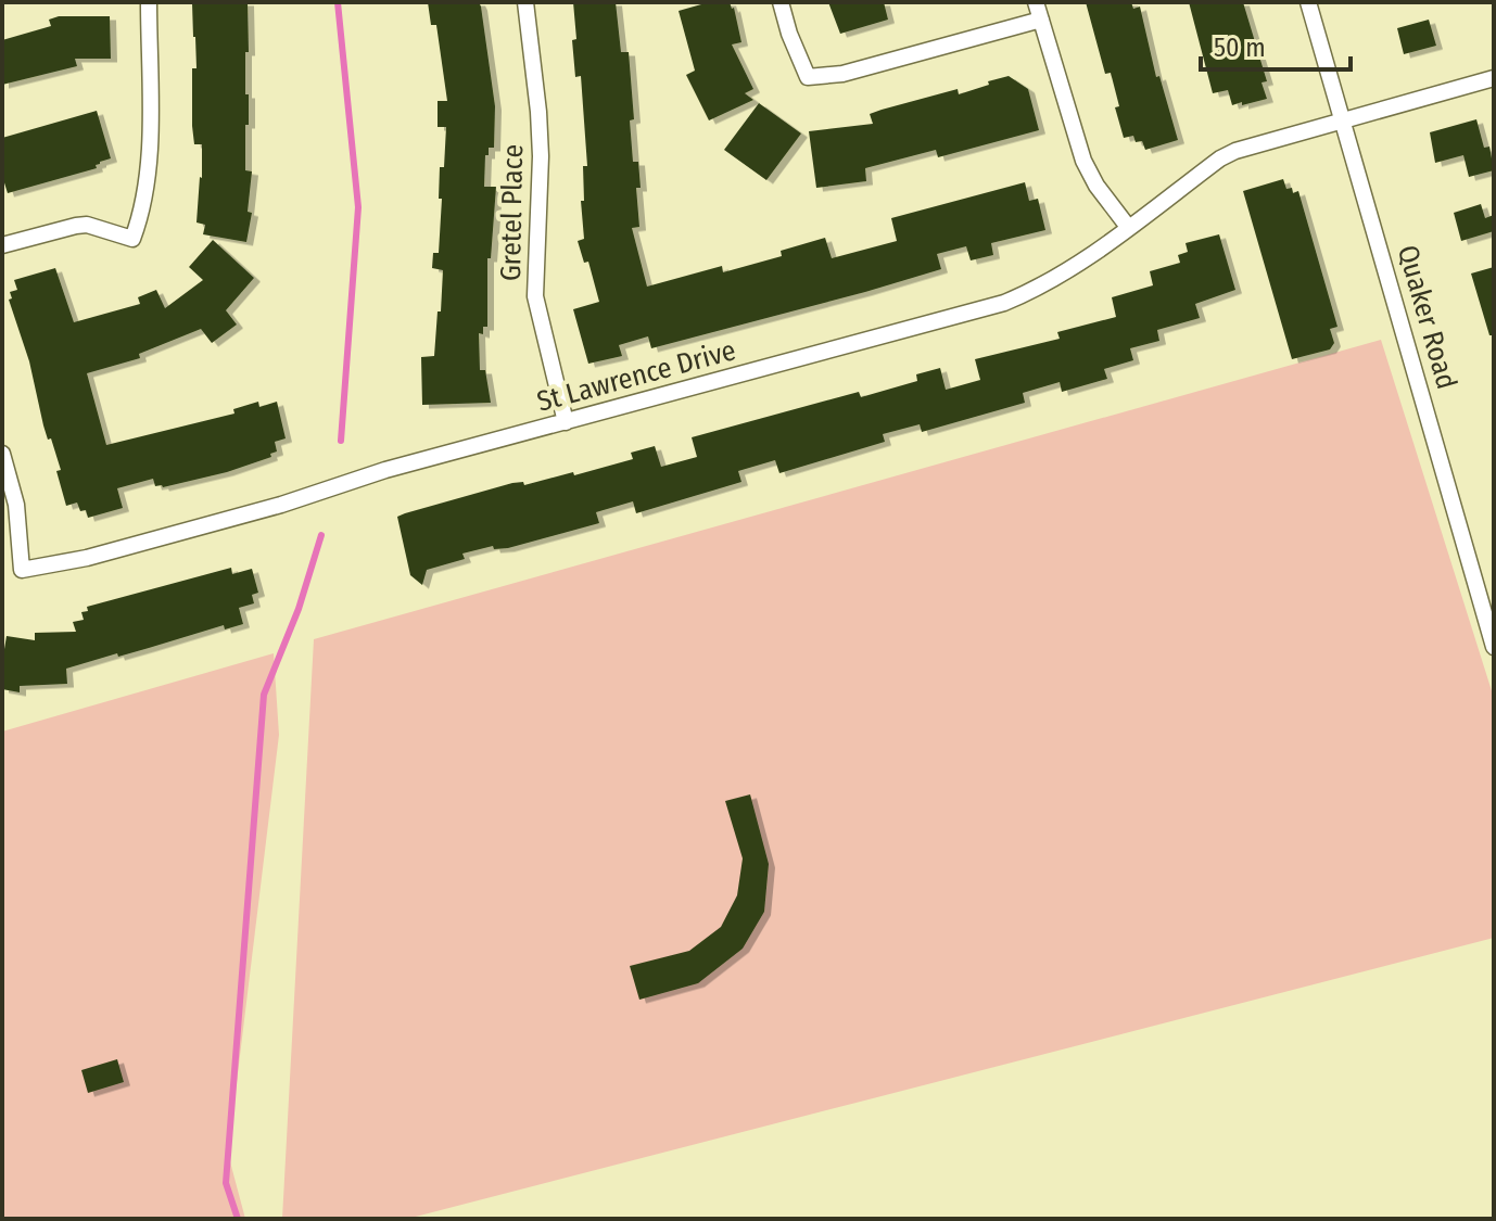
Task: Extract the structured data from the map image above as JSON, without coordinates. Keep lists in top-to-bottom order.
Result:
{
  "streets": {
    "street": ["Gretel Place", "Quaker Road", "St Lawrence Drive"]
  },
  "crossings": [
    ["Gretel Place", "St Lawrence Drive"],
    ["Quaker Road", "St Lawrence Drive"]
  ],
  "scale_bar": "50 m"
}
